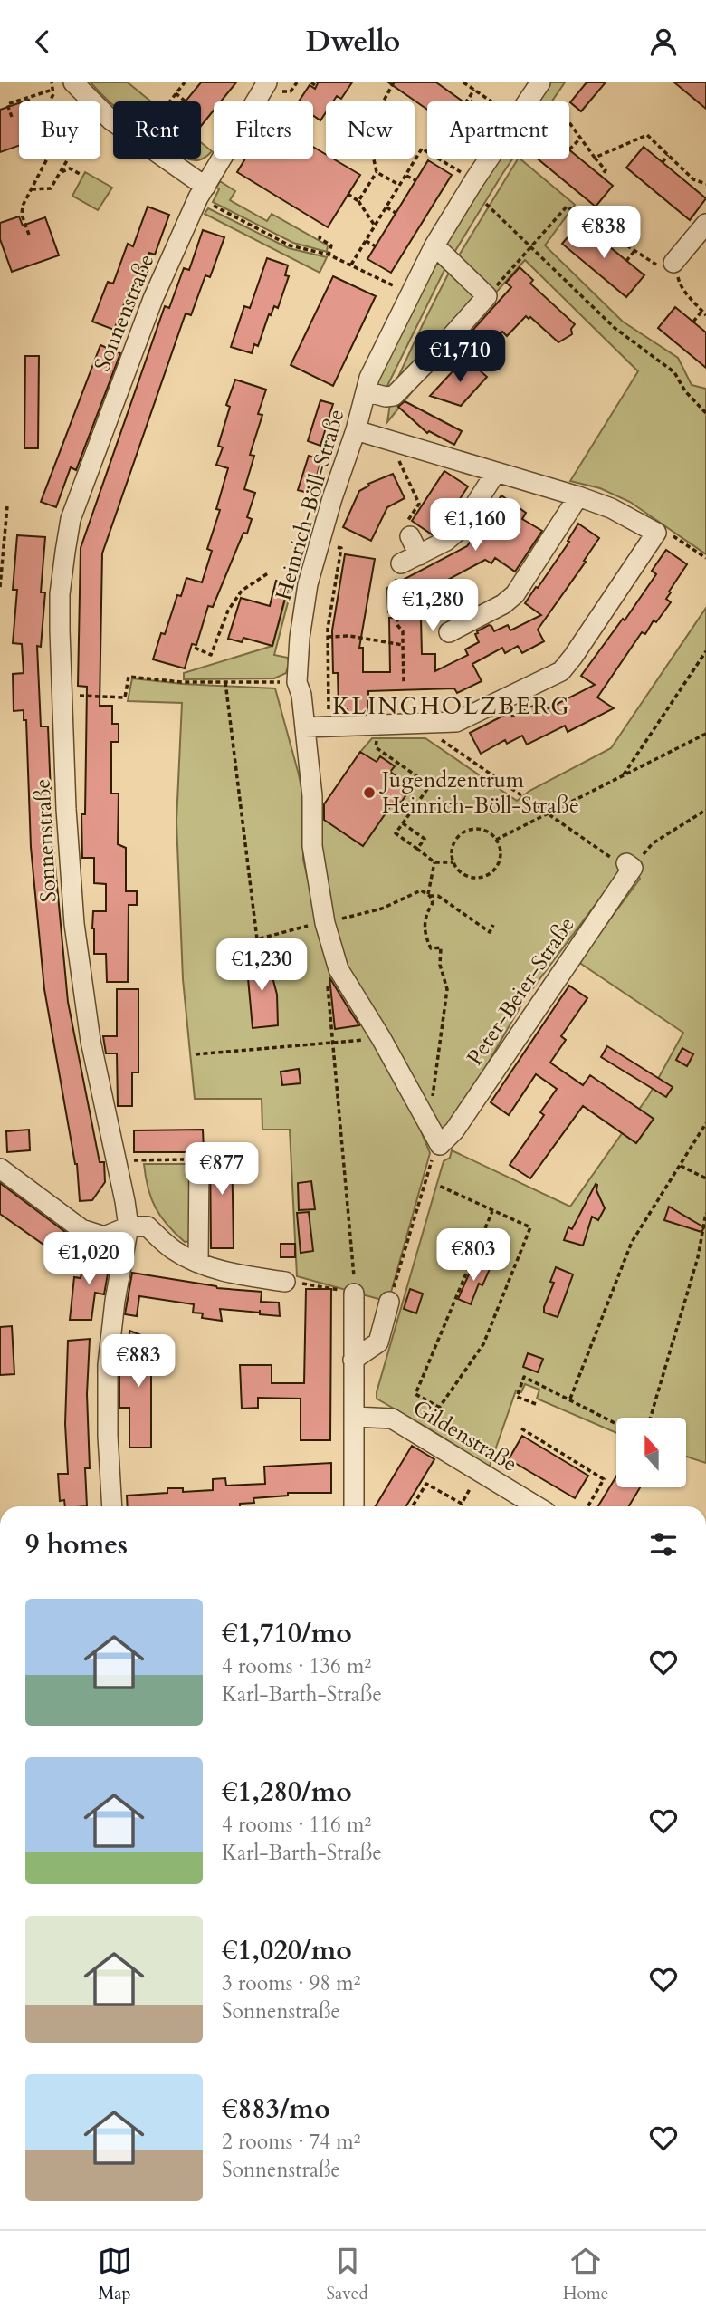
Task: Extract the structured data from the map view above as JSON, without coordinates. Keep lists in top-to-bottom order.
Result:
{
  "streets": {
    "street": [
      "Sonnenstraße",
      "Heinrich-Böll-Straße",
      "Peter-Beier-Straße",
      "Gildenstraße"
    ]
  },
  "crossings": [
    ["Heinrich-Böll-Straße", "Peter-Beier-Straße"]
  ],
  "districts": ["KLINGHOLZBERG"],
  "places": ["Jugendzentrum Heinrich-Böll-Straße"],
  "north": "top",
  "page": {
    "header": "Dwello",
    "chip": [
      "Buy",
      "Rent",
      "Filters",
      "New",
      "Apartment"
    ],
    "price": [
      "€838",
      "€1,710",
      "€1,160",
      "€1,280",
      "€1,230",
      "€877",
      "€803",
      "€1,020",
      "€883"
    ],
    "heading": "9 homes",
    "list": [
      {
        "name": "€1,710/mo",
        "note": "4 rooms · 136 m² · Karl-Barth-Straße"
      },
      {
        "name": "€1,280/mo",
        "note": "4 rooms · 116 m² · Karl-Barth-Straße"
      },
      {
        "name": "€1,020/mo",
        "note": "3 rooms · 98 m² · Sonnenstraße"
      },
      {
        "name": "€883/mo",
        "note": "2 rooms · 74 m² · Sonnenstraße"
      }
    ],
    "tabs": ["Map", "Saved", "Home"]
  }
}
